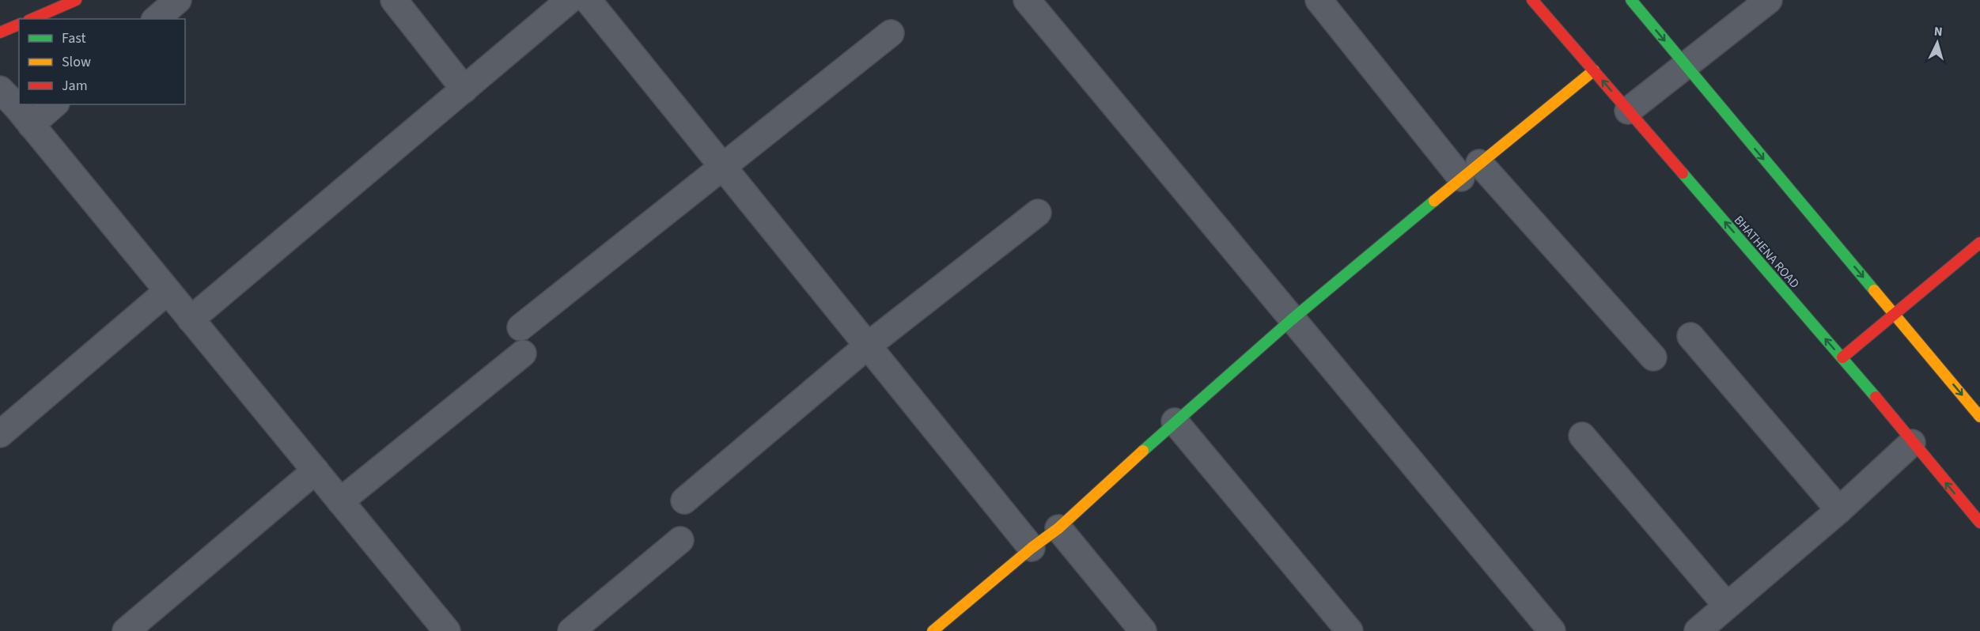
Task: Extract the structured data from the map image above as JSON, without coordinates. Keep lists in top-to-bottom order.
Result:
{
  "streets": {
    "street": ["BHATHENA ROAD"]
  },
  "legend": ["Fast", "Slow", "Jam"],
  "north": "top"
}
